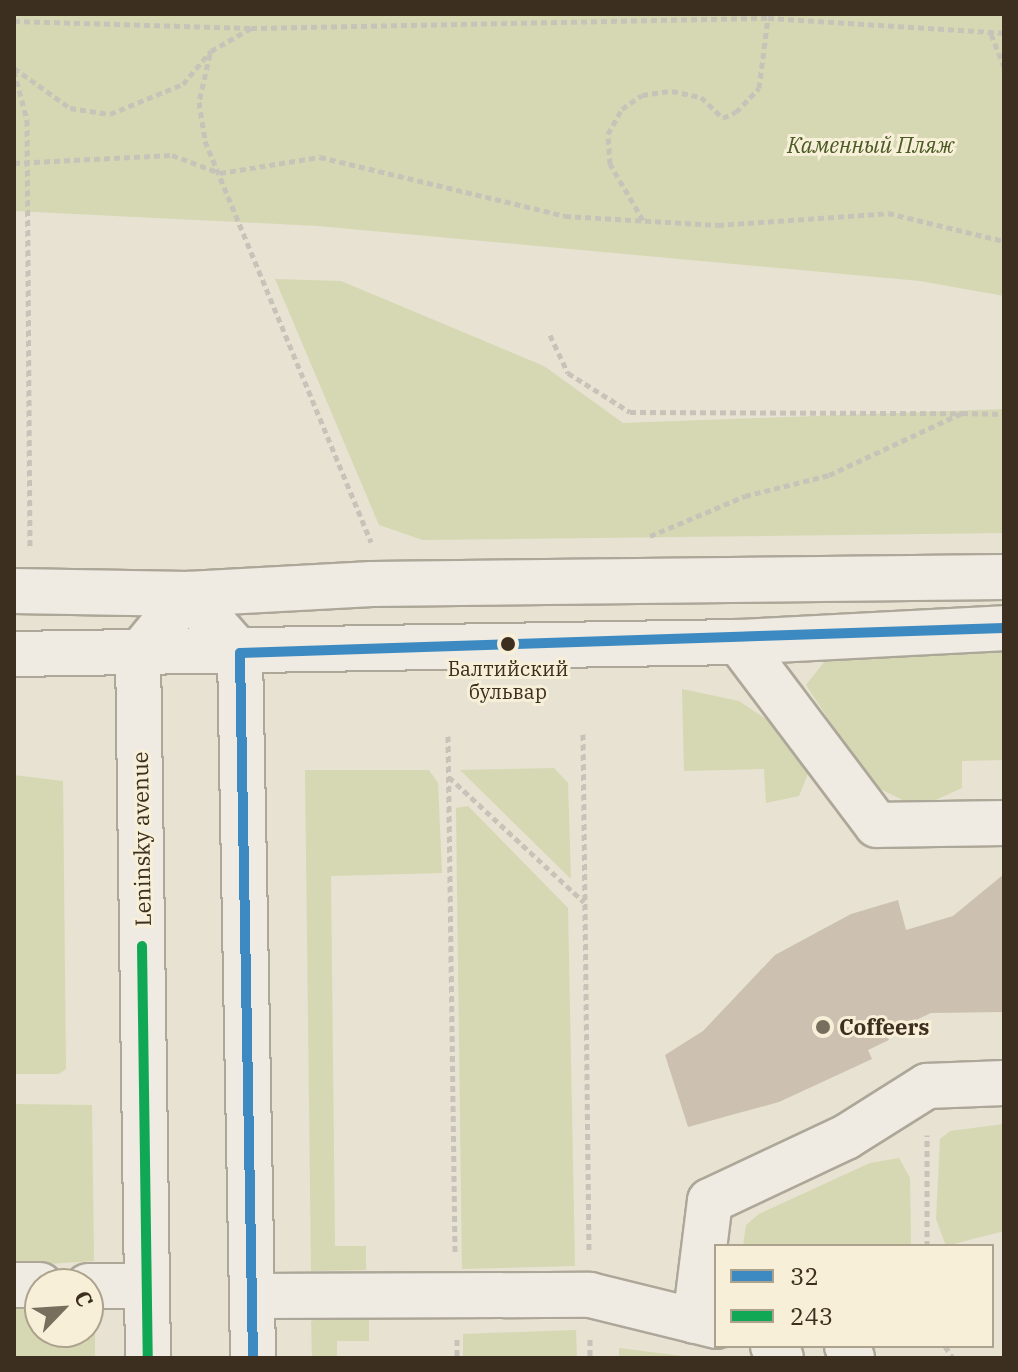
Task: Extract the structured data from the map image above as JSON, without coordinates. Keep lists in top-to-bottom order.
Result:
{
  "streets": {
    "street": ["Leninsky avenue"]
  },
  "parks": ["Каменный Пляж"],
  "places": ["Балтийский бульвар", "Coffeers"],
  "lines": ["transit line 32", "transit line 243"],
  "legend": ["32", "243"],
  "north": "top right"
}
